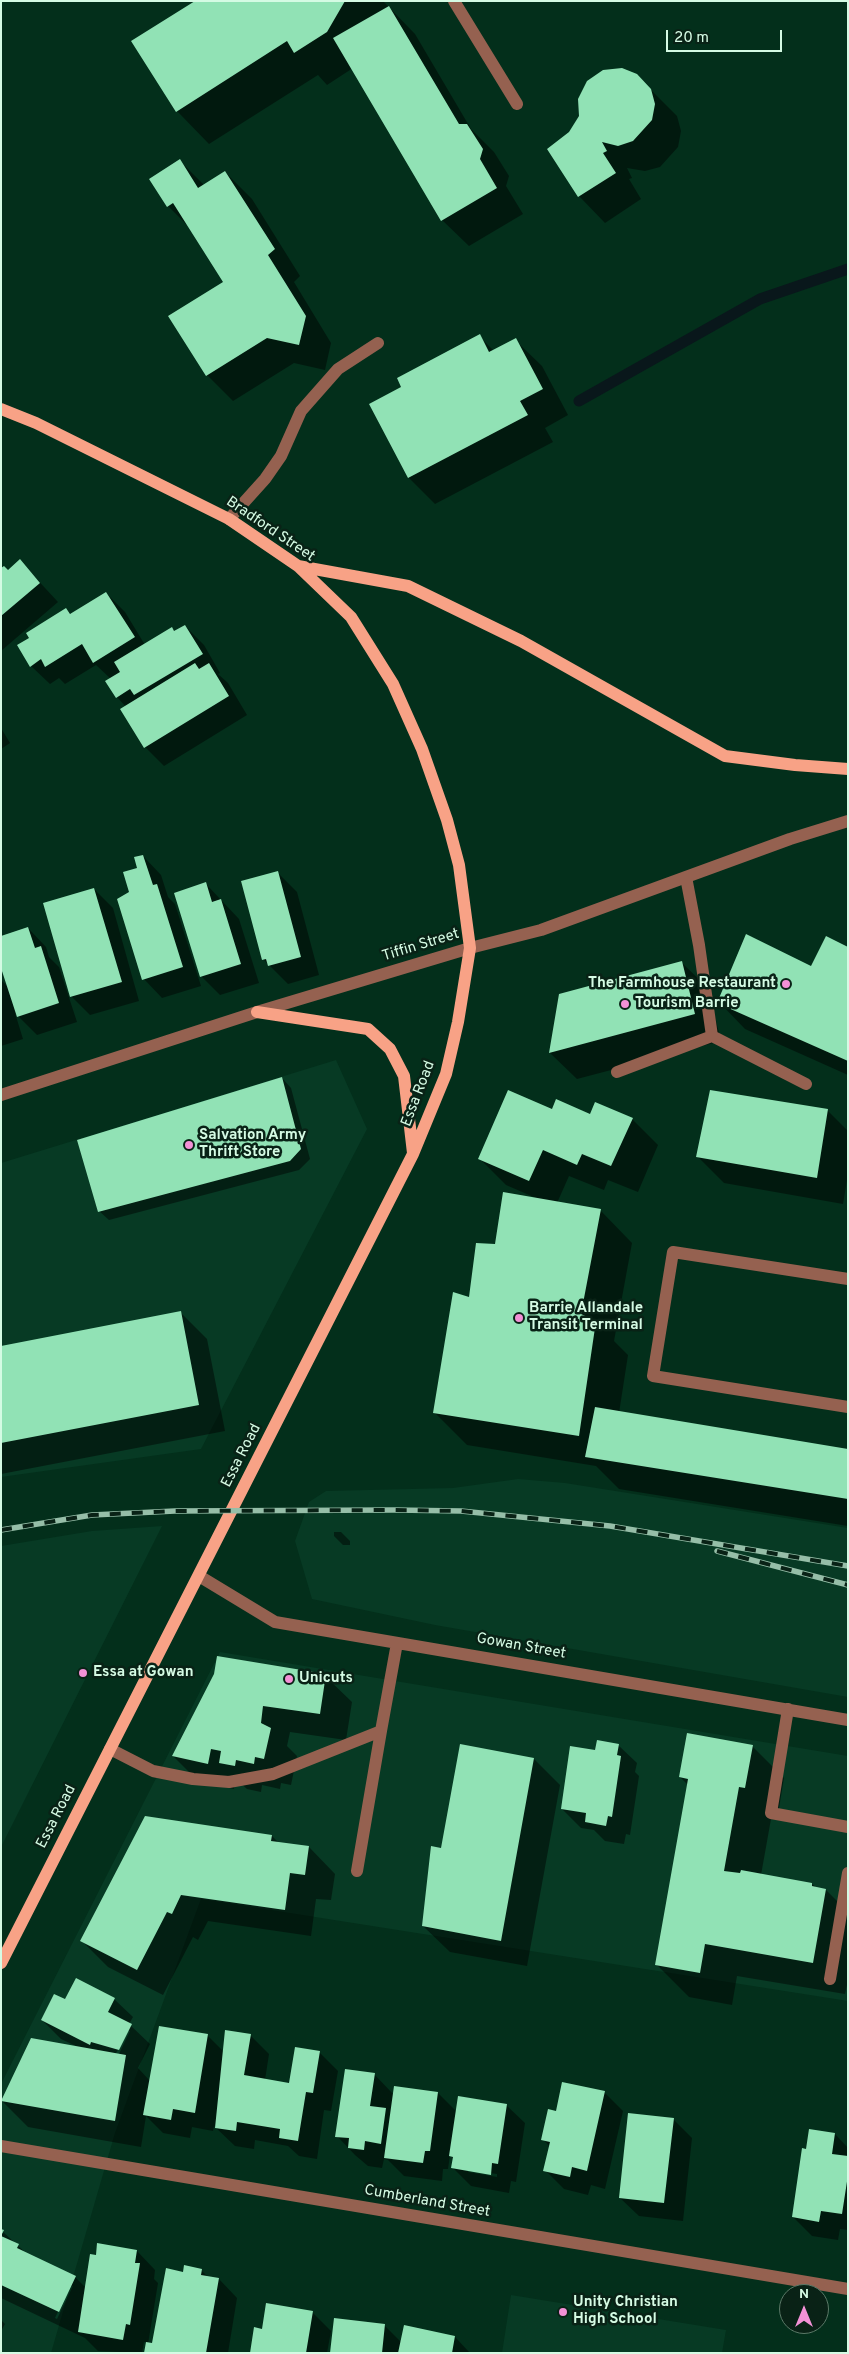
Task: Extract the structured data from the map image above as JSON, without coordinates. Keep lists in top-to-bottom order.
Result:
{
  "streets": {
    "main road": ["Bradford Street", "Essa Road"],
    "street": ["Tiffin Street", "Gowan Street", "Cumberland Street"]
  },
  "crossings": [
    ["Bradford Street", "Tiffin Street"],
    ["Bradford Street", "Essa Road"],
    ["Tiffin Street", "Essa Road"],
    ["Essa Road", "Gowan Street"]
  ],
  "places": [
    "The Farmhouse Restaurant",
    "Tourism Barrie",
    "Salvation Army Thrift Store",
    "Barrie Allandale Transit Terminal",
    "Essa at Gowan",
    "Unicuts",
    "Unity Christian High School"
  ],
  "scale_bar": "20 m",
  "north": "top"
}
